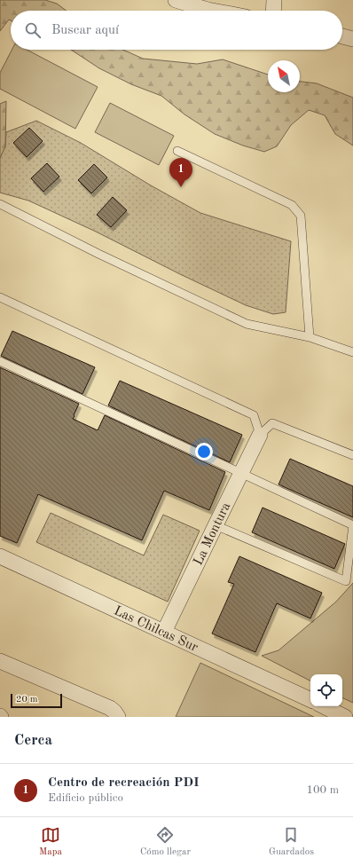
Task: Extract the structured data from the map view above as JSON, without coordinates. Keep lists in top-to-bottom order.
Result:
{
  "streets": {
    "street": ["La Montura", "Las Chilcas Sur"]
  },
  "crossings": [
    ["La Montura", "Las Chilcas Sur"]
  ],
  "scale_bar": "20 m",
  "north": "top left",
  "page": {
    "search": "Buscar aquí",
    "pins": "1",
    "scale": "20 m",
    "heading": "Cerca",
    "list": [
      {
        "mark": "1",
        "name": "Centro de recreación PDI",
        "note": "Edificio público",
        "value": "100 m"
      }
    ],
    "nav": ["Mapa", "Cómo llegar", "Guardados"]
  }
}
